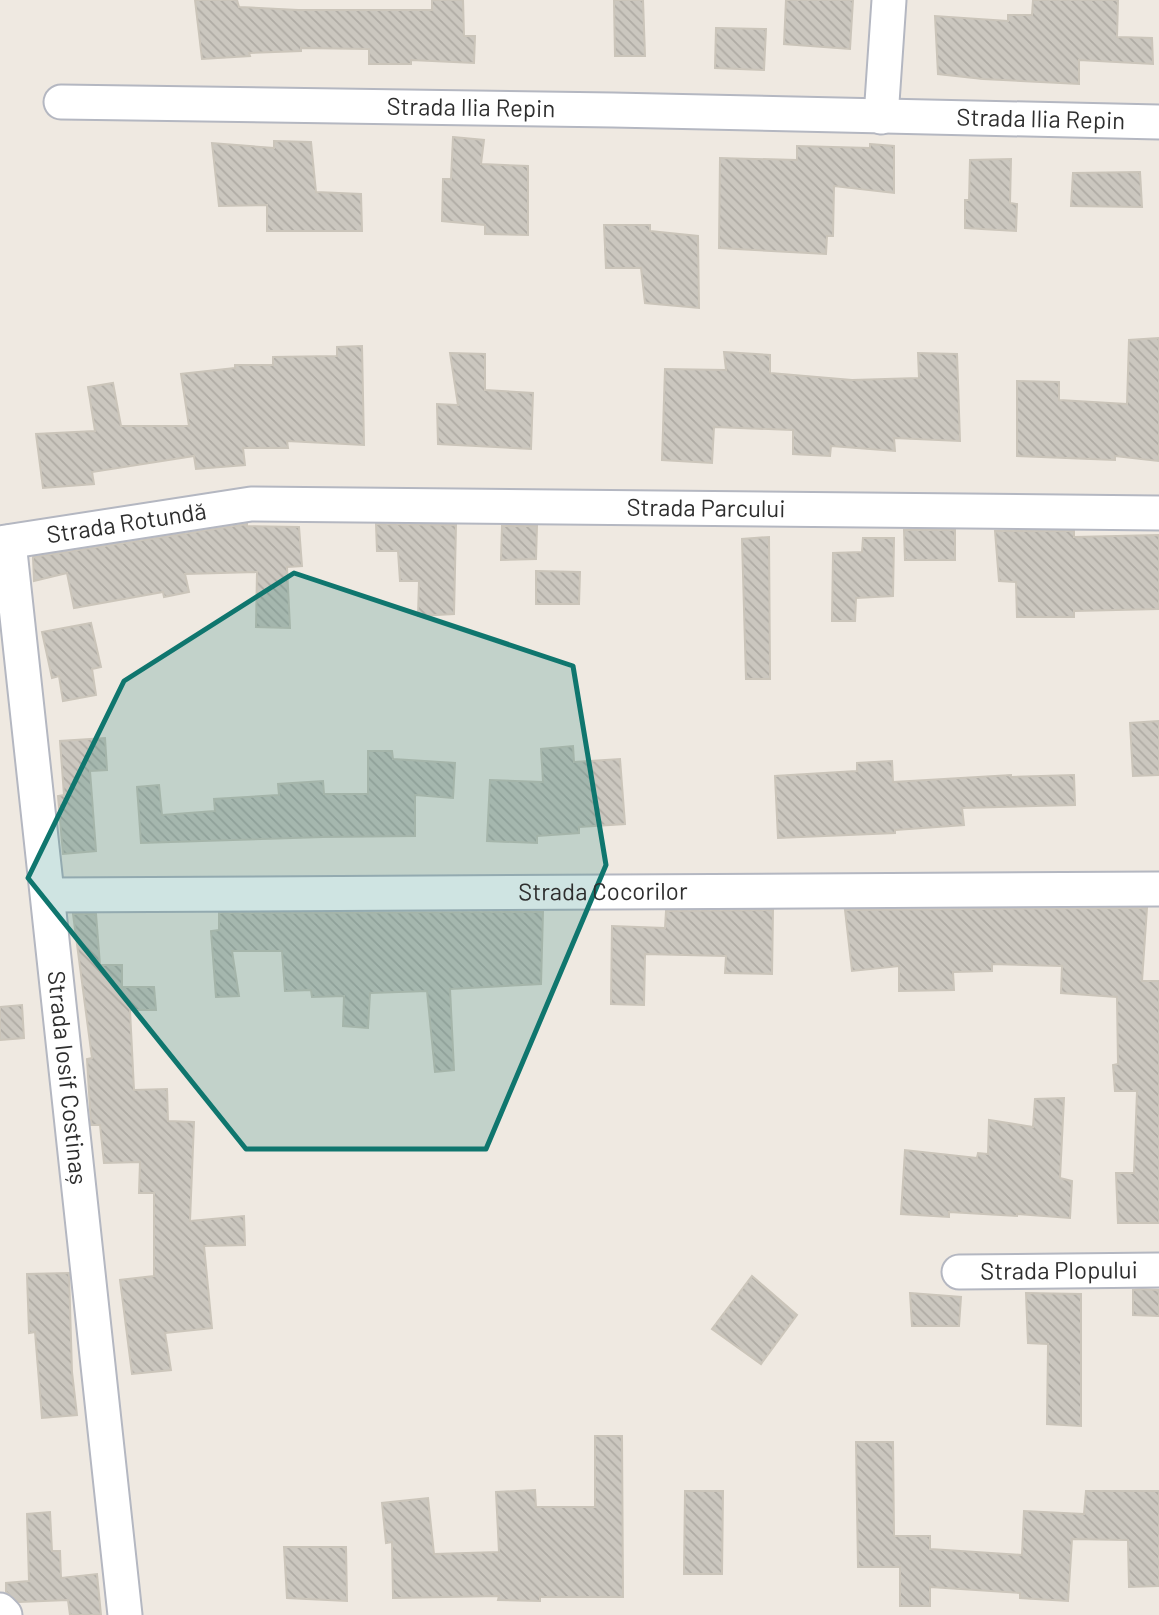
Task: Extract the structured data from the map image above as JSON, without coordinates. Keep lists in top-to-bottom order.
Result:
{
  "streets": {
    "street": [
      "Strada Ilia Repin",
      "Strada Parcului",
      "Strada Rotundă",
      "Strada Cocorilor",
      "Strada Iosif Costinaș",
      "Strada Plopului"
    ]
  },
  "crossings": [
    ["Strada Parcului", "Strada Rotundă"],
    ["Strada Rotundă", "Strada Iosif Costinaș"],
    ["Strada Cocorilor", "Strada Iosif Costinaș"]
  ]
}
